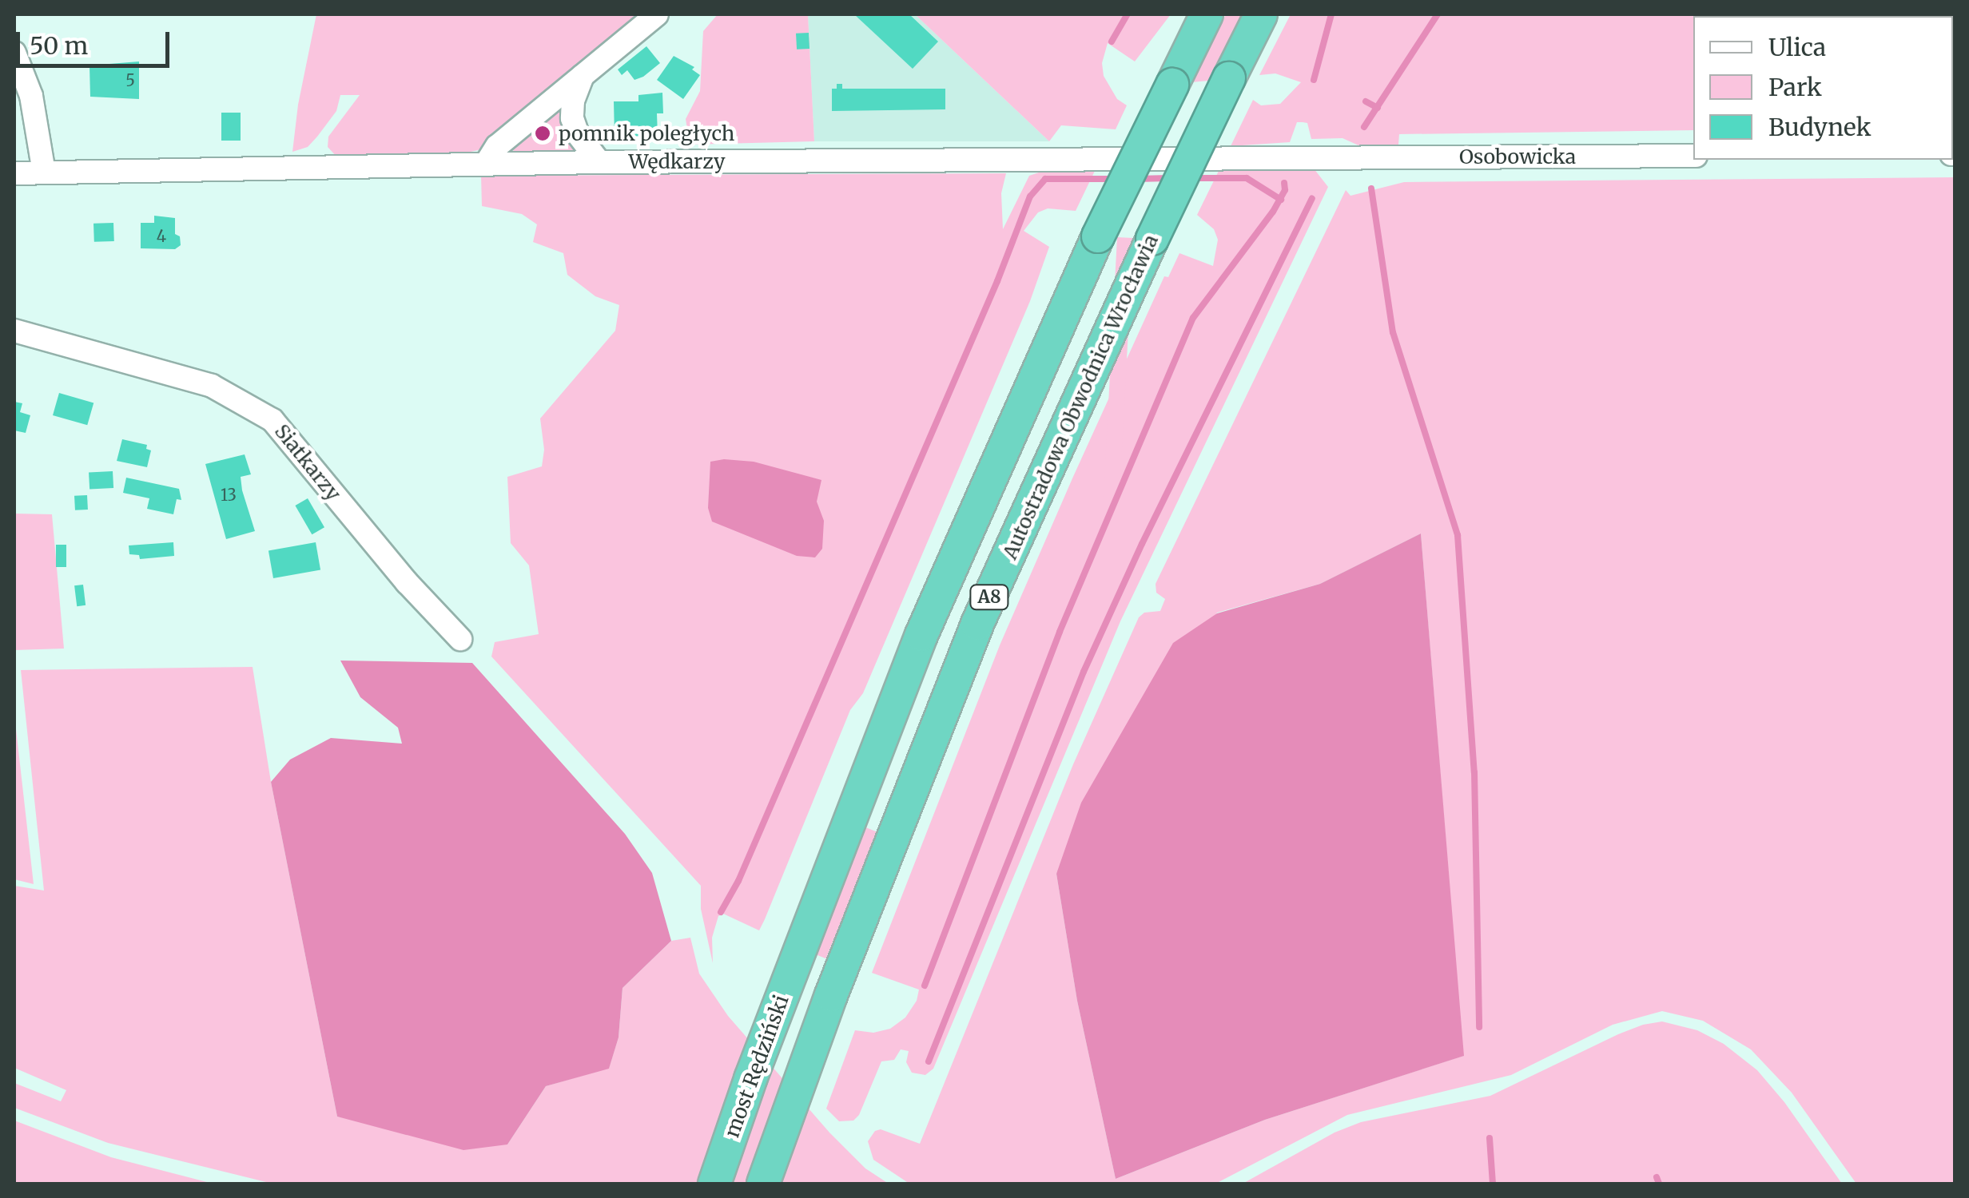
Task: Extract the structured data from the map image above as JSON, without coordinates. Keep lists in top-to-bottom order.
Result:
{
  "streets": {
    "highway": ["Autostradowa Obwodnica Wrocławia", "A8", "most Rędziński"],
    "street": ["Osobowicka", "Wędkarzy", "Siatkarzy"]
  },
  "crossings": [
    ["Osobowicka", "Wędkarzy"]
  ],
  "places": ["pomnik poległych"],
  "house_numbers": ["5", "4", "13"],
  "legend": ["Ulica", "Park", "Budynek"],
  "scale_bar": "50 m"
}
